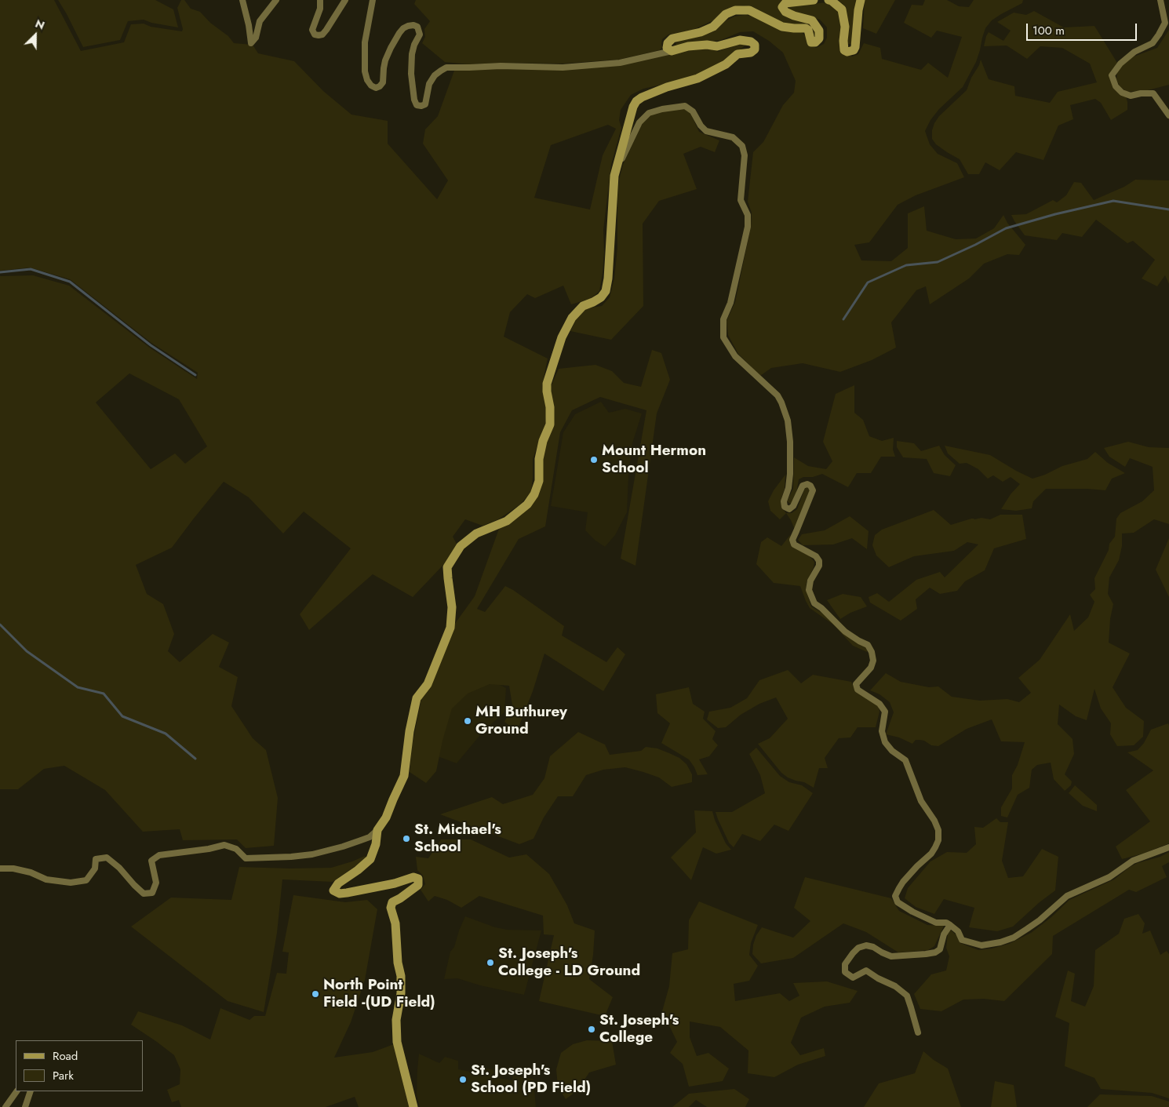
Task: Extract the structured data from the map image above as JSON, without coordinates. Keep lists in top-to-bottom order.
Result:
{
  "places": [
    "Mount Hermon School",
    "MH Buthurey Ground",
    "St. Michael's School",
    "St. Joseph's College - LD Ground",
    "North Point Field -(UD Field)",
    "St. Joseph's College",
    "St. Joseph's School (PD Field)"
  ],
  "legend": ["Road", "Park"],
  "scale_bar": "100 m",
  "north": "top right"
}
